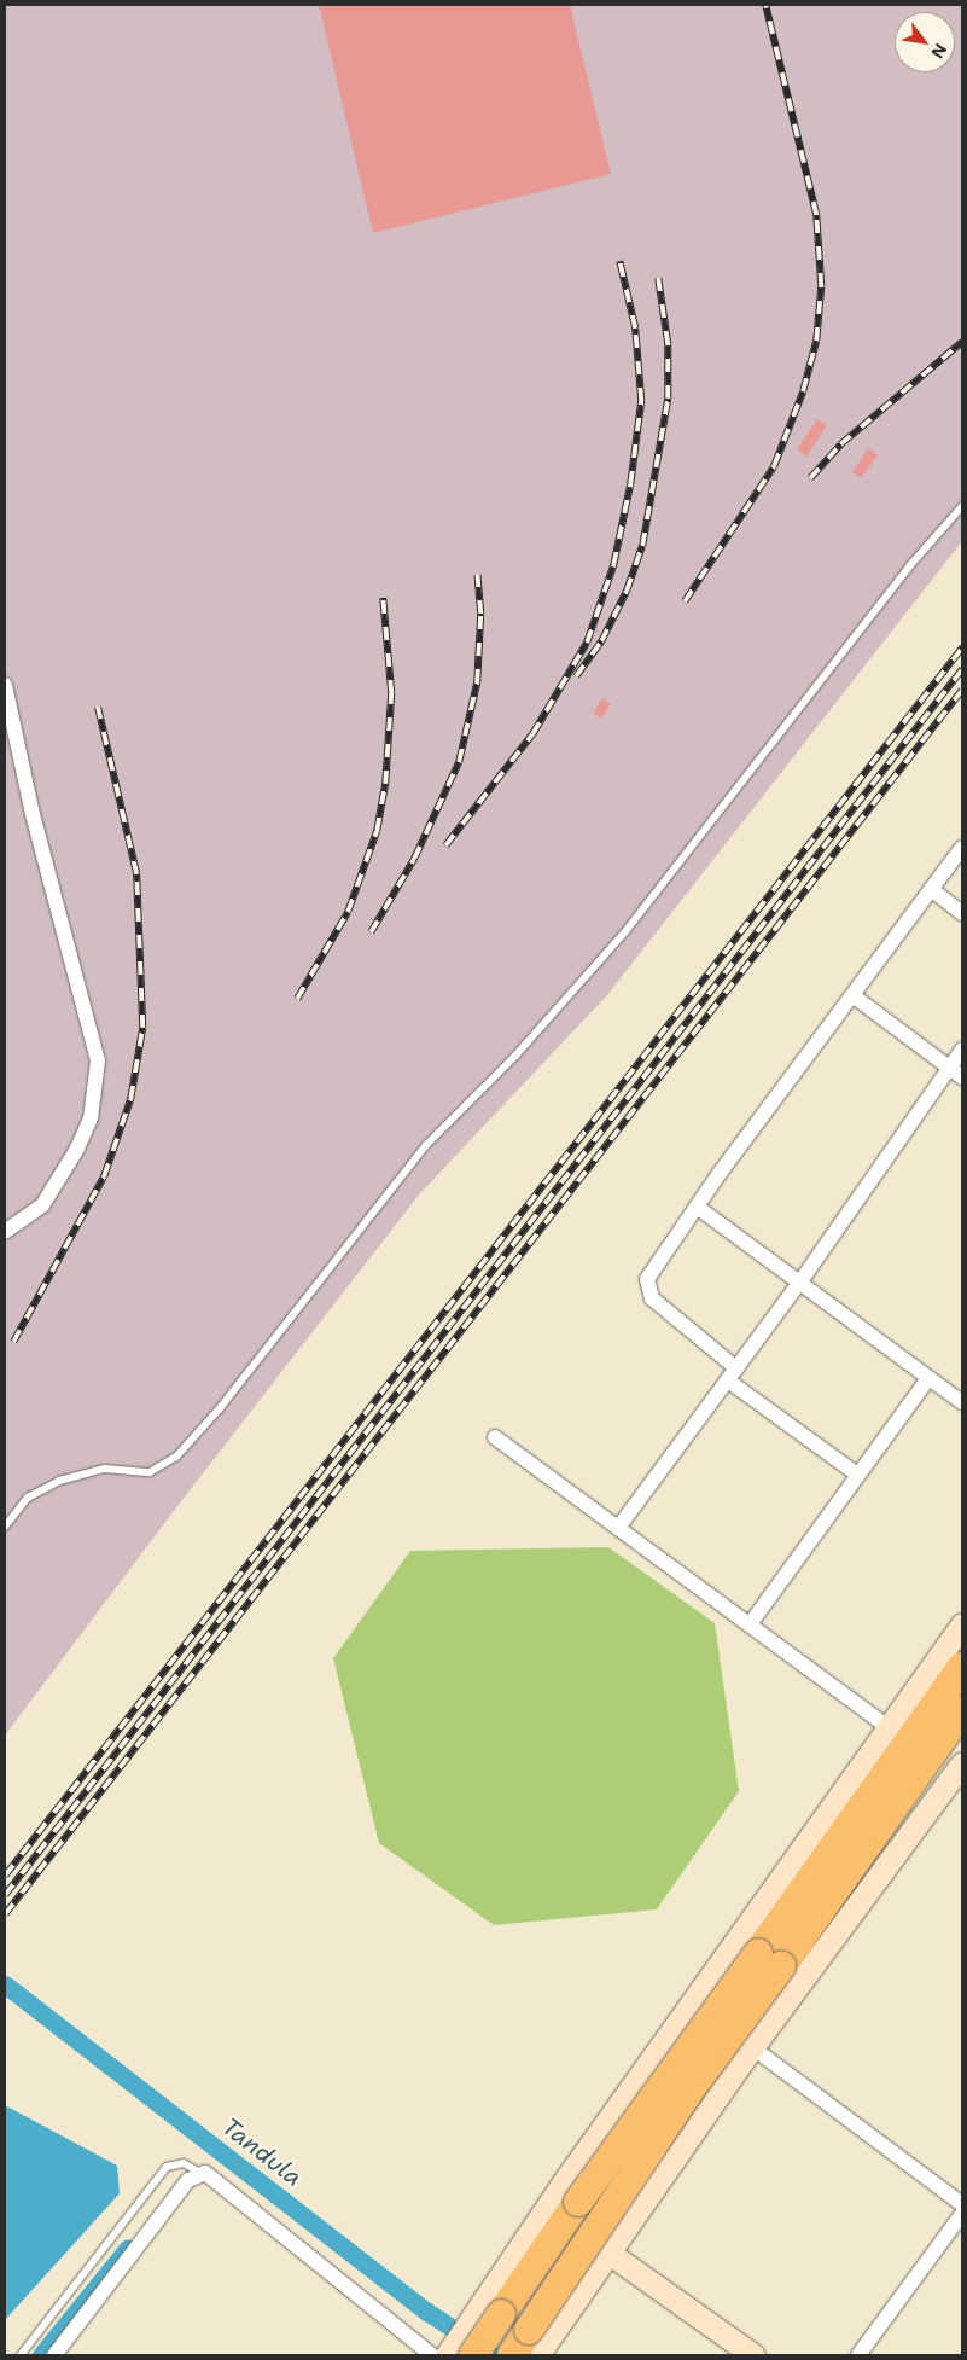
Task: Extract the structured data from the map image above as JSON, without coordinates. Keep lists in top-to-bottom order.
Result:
{
  "water": ["Tandula"],
  "north": "bottom right"
}
